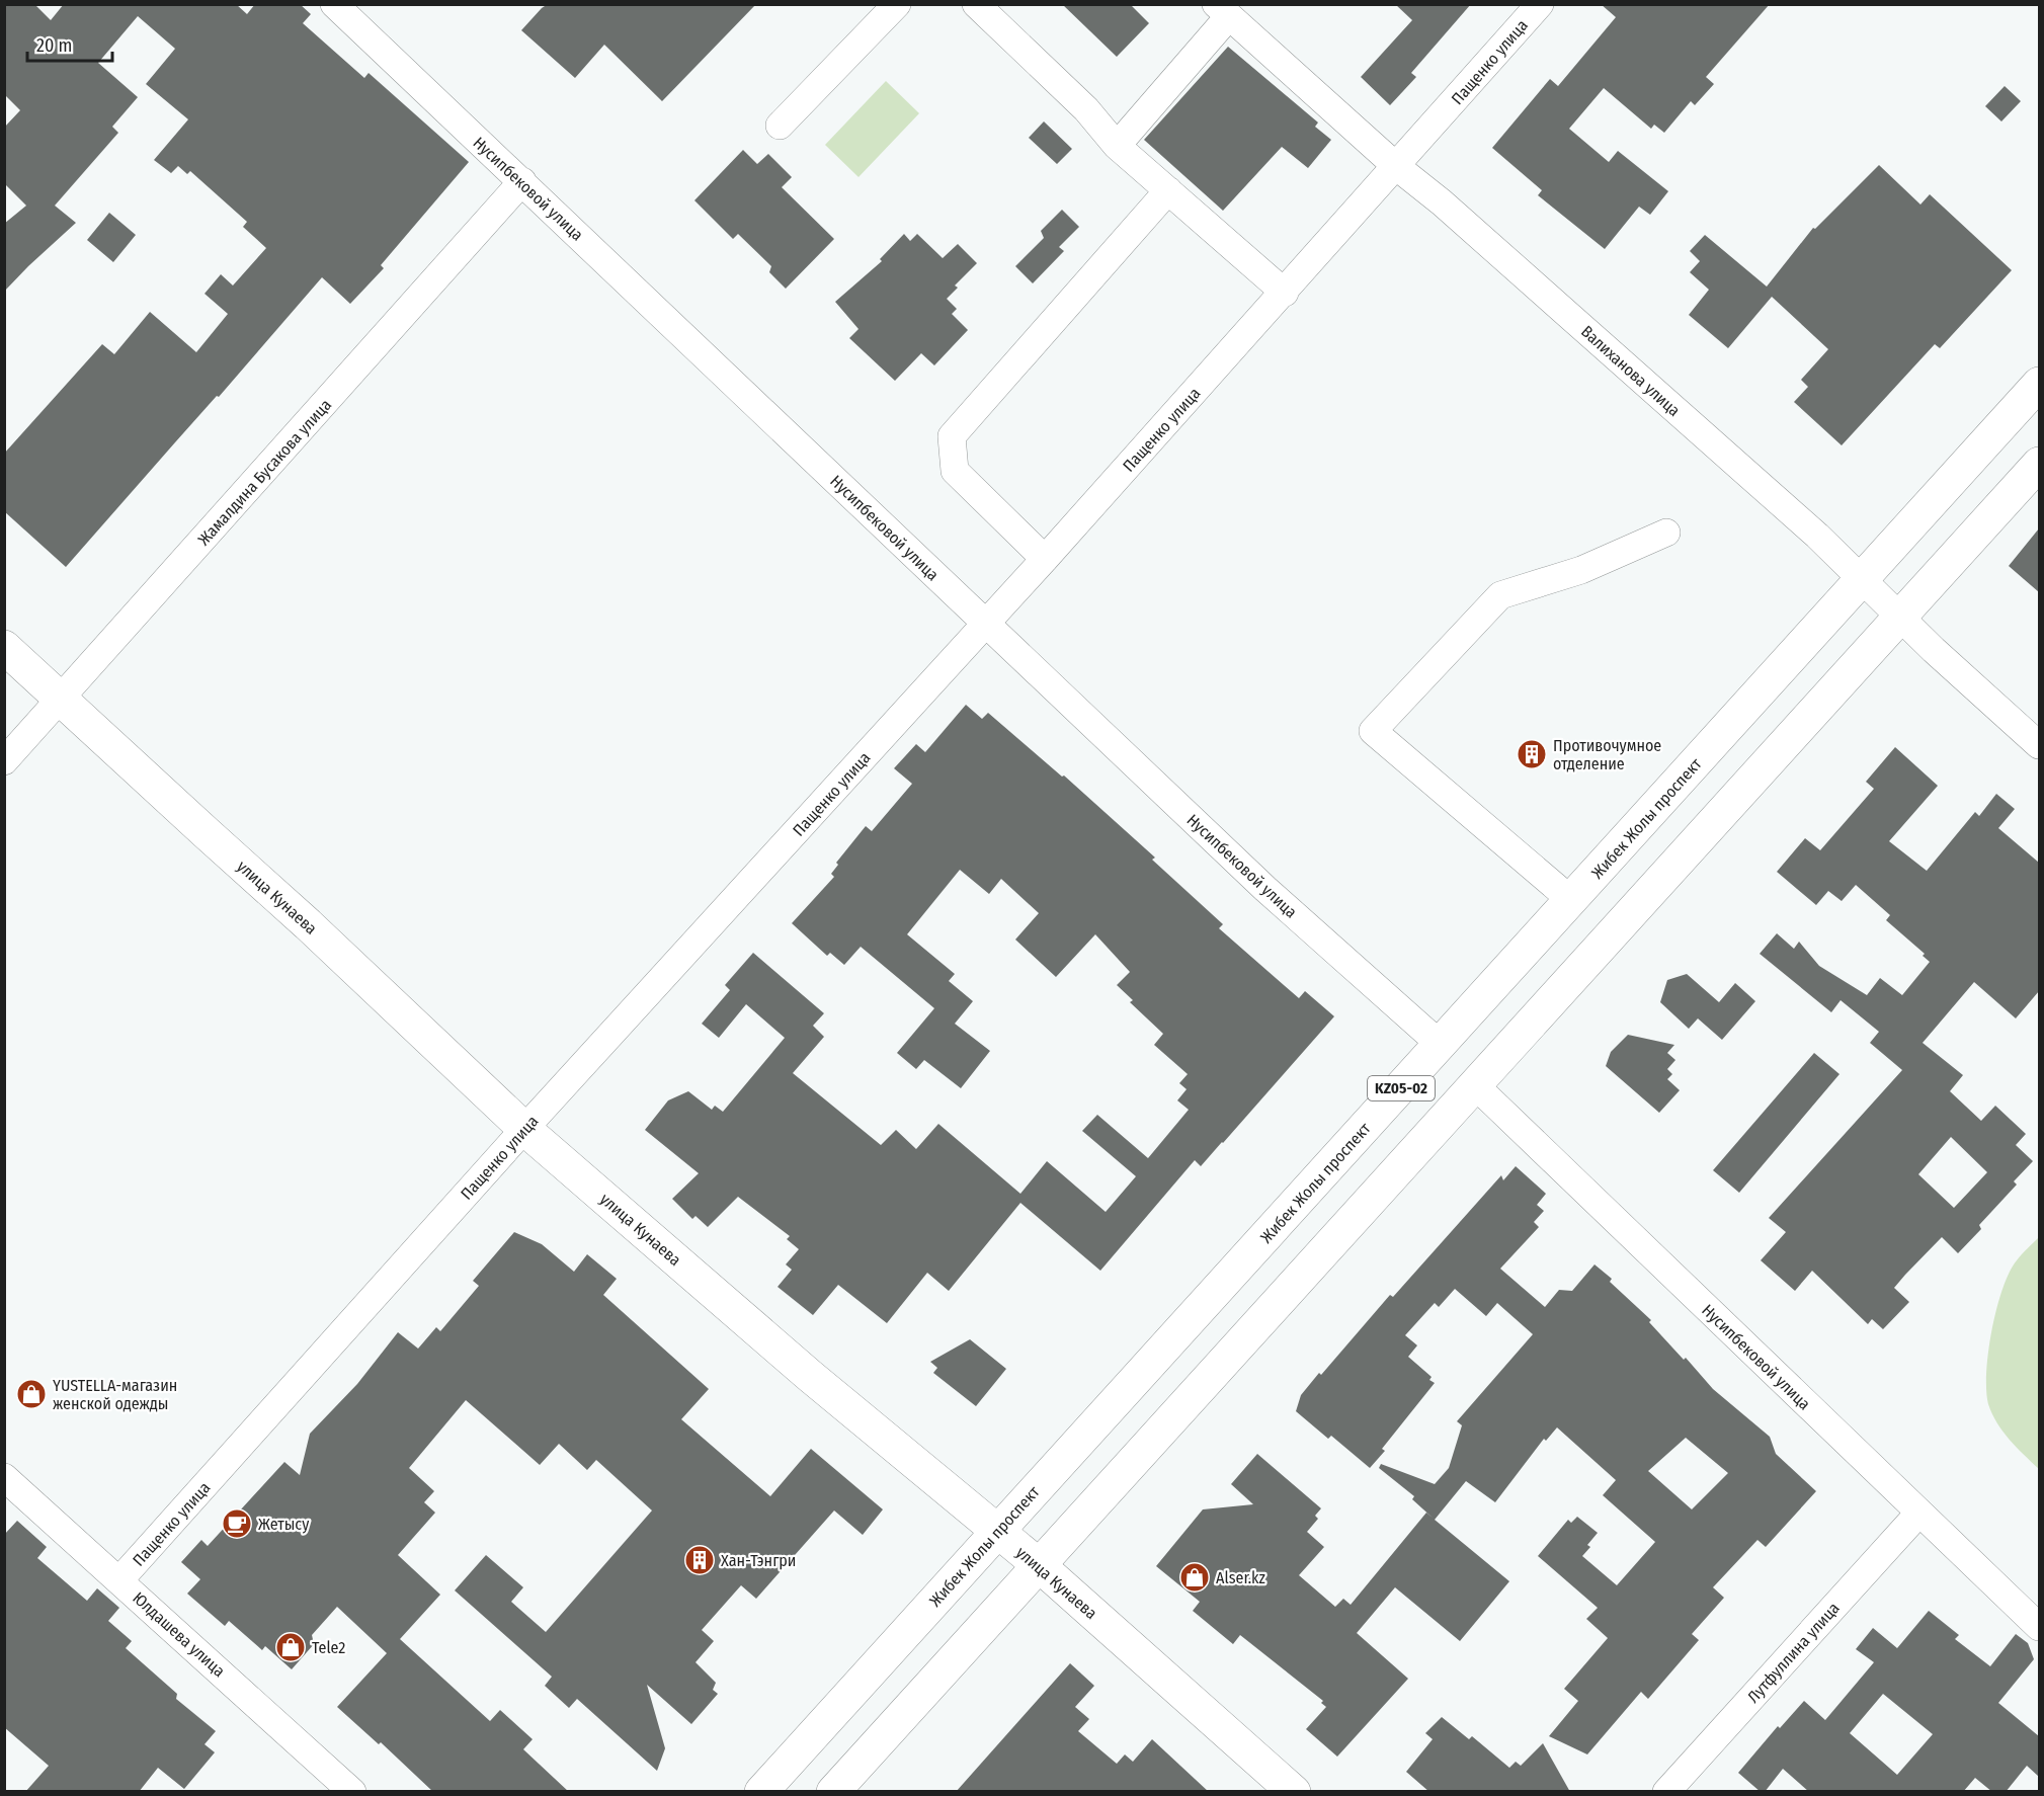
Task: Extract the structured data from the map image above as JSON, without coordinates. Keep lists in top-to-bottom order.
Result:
{
  "streets": {
    "main road": ["Жибек Жолы проспект", "улица Кунаева", "KZ05-02"],
    "street": [
      "Пащенко улица",
      "Нусипбековой улица",
      "Валиханова улица",
      "Жамалдина Бусакова улица",
      "Юлдашева улица",
      "Лутфуллина улица"
    ]
  },
  "crossings": [
    ["Пащенко улица", "Нусипбековой улица"],
    ["Пащенко улица", "Валиханова улица"],
    ["Пащенко улица", "улица Кунаева"],
    ["Пащенко улица", "Юлдашева улица"],
    ["Нусипбековой улица", "Жамалдина Бусакова улица"],
    ["Нусипбековой улица", "Жибек Жолы проспект"],
    ["Нусипбековой улица", "KZ05-02"],
    ["Нусипбековой улица", "Лутфуллина улица"],
    ["Валиханова улица", "Жибек Жолы проспект"],
    ["Валиханова улица", "KZ05-02"],
    ["Жамалдина Бусакова улица", "улица Кунаева"],
    ["Жибек Жолы проспект", "улица Кунаева"],
    ["улица Кунаева", "KZ05-02"]
  ],
  "places": {
    "building": ["Противочумное отделение", "Хан-Тэнгри"],
    "shop": ["YUSTELLA-магазин женской одежды", "Alser.kz", "Tele2"],
    "cafe": ["Жетысу"]
  },
  "scale_bar": "20 m"
}
